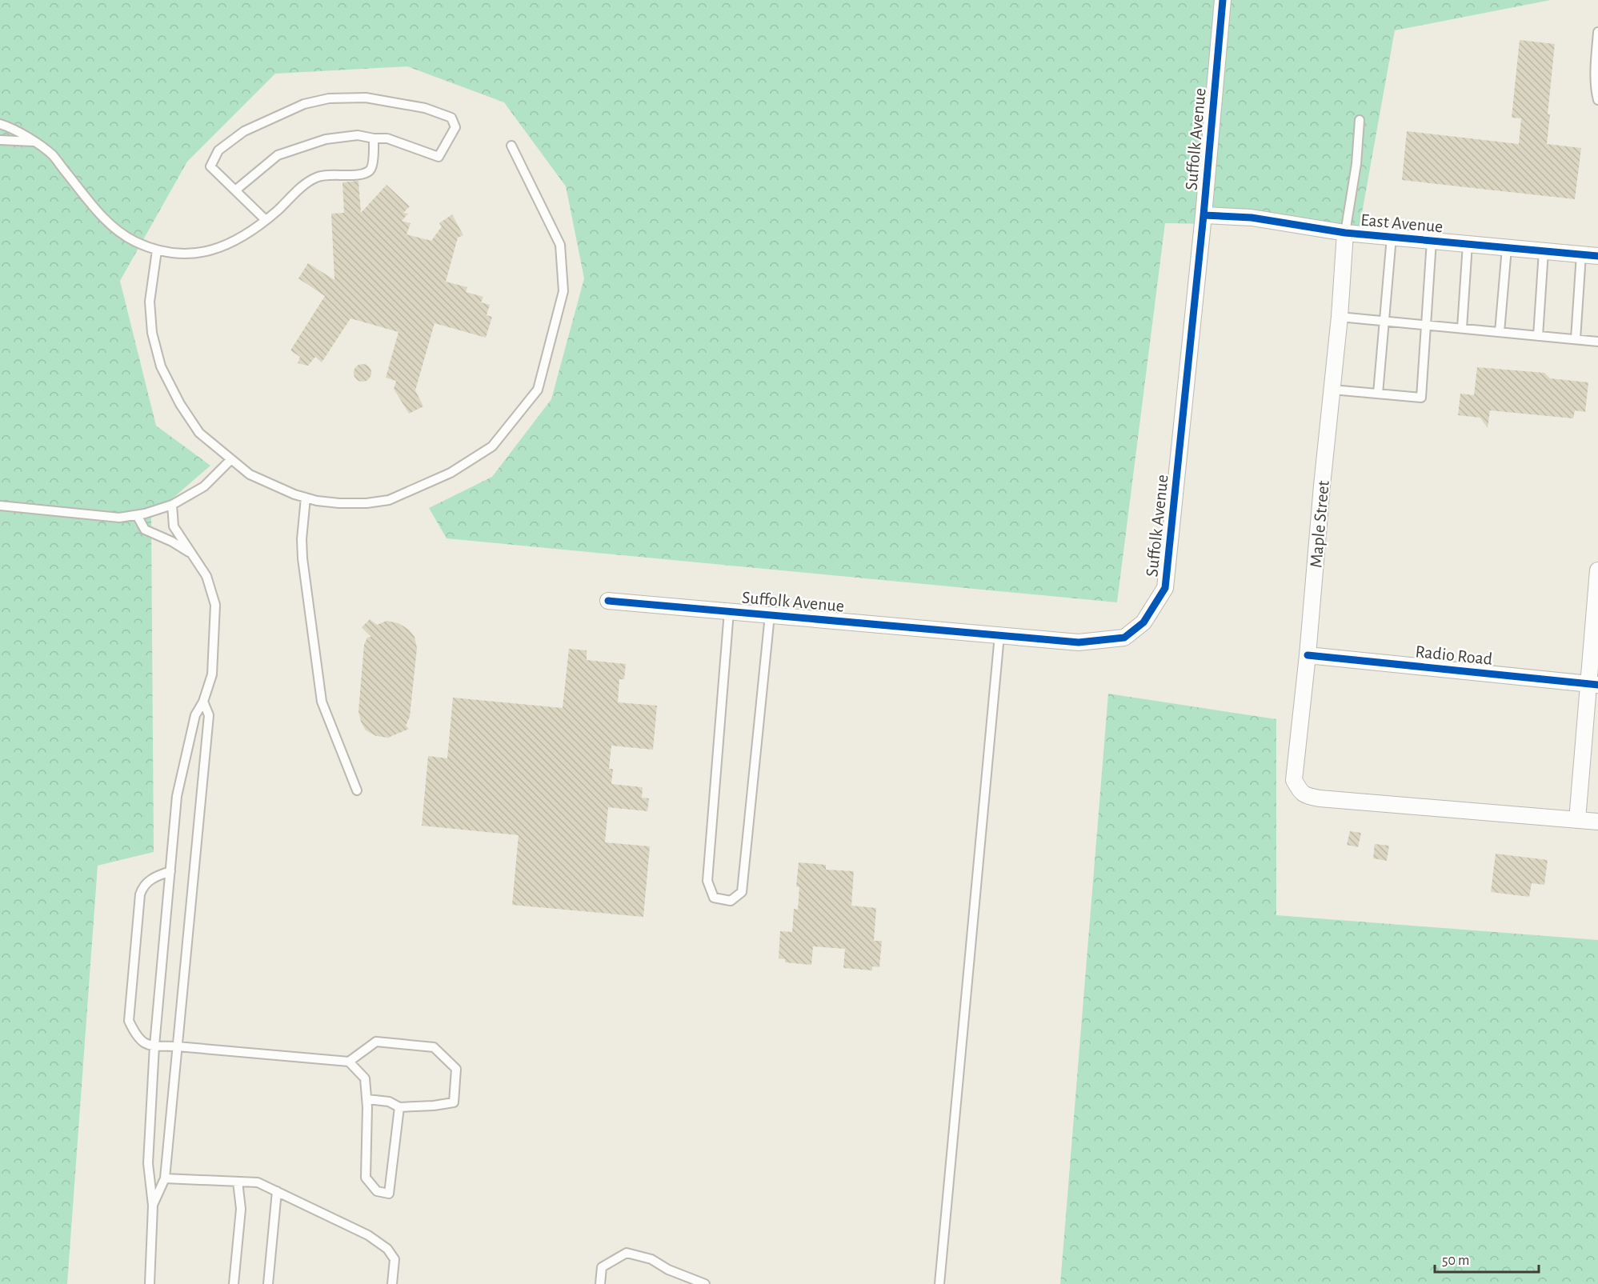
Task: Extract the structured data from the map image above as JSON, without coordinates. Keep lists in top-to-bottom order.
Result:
{
  "streets": {
    "street": [
      "Suffolk Avenue",
      "East Avenue",
      "Maple Street",
      "Radio Road"
    ]
  },
  "crossings": [
    ["Suffolk Avenue", "East Avenue"],
    ["East Avenue", "Maple Street"],
    ["Maple Street", "Radio Road"]
  ],
  "scale_bar": "50 m"
}
